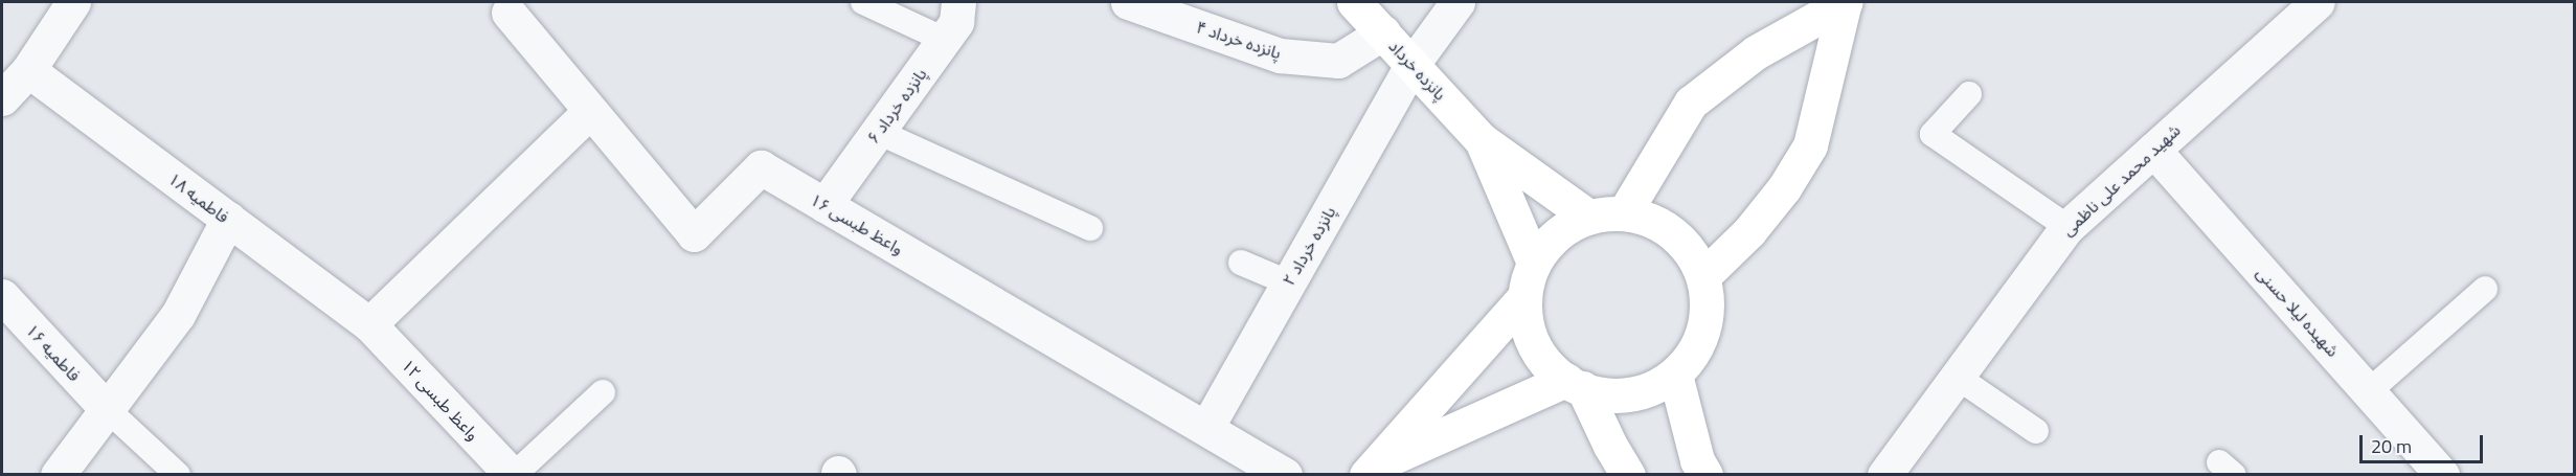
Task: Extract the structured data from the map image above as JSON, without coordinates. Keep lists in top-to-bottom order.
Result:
{
  "streets": {
    "street": [
      "پانزده خرداد ۴",
      "پانزده خرداد",
      "پانزده خرداد ۶",
      "شهید محمد علی ناظمی",
      "فاطمیه ۱۸",
      "واعظ طبسی ۱۶",
      "پانزده خرداد ۲",
      "شهیده لیلا حسنی",
      "فاطمیه ۱۶",
      "واعظ طبسی ۱۲"
    ]
  },
  "crossings": [
    ["پانزده خرداد ۴", "پانزده خرداد"],
    ["پانزده خرداد", "پانزده خرداد ۲"],
    ["پانزده خرداد ۶", "واعظ طبسی ۱۶"],
    ["شهید محمد علی ناظمی", "شهیده لیلا حسنی"],
    ["فاطمیه ۱۸", "واعظ طبسی ۱۲"],
    ["واعظ طبسی ۱۶", "پانزده خرداد ۲"]
  ],
  "scale_bar": "20 m"
}
